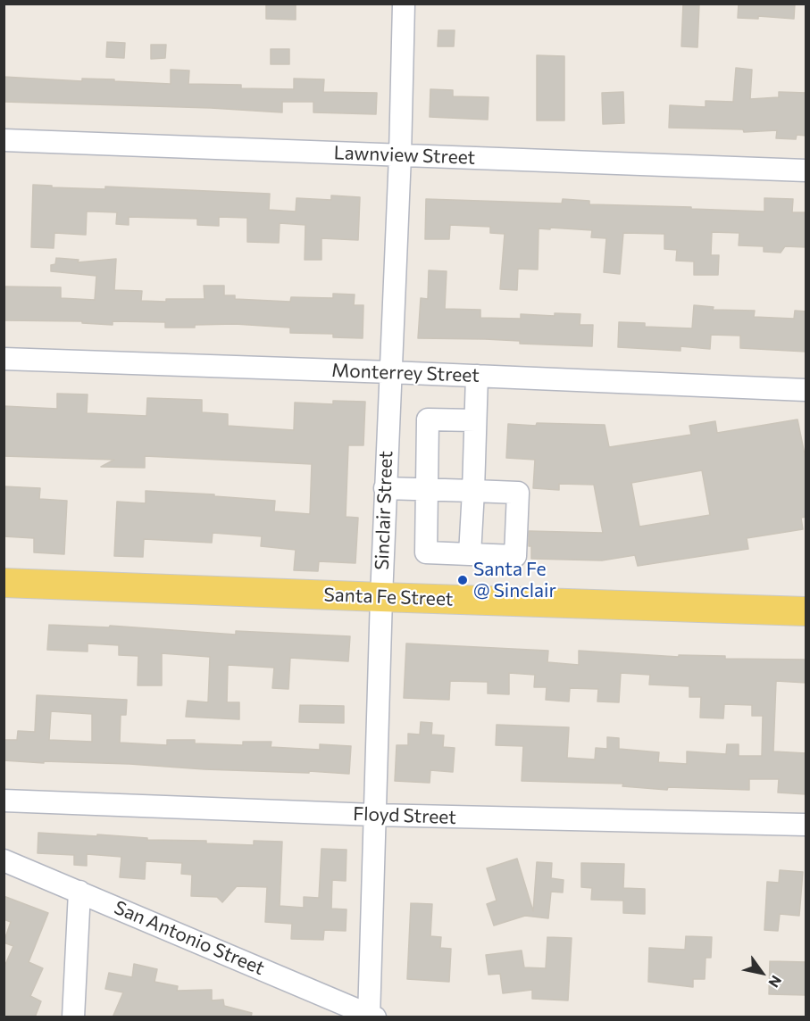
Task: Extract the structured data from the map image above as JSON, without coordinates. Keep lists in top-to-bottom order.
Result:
{
  "streets": {
    "main road": ["Santa Fe Street"],
    "street": [
      "Lawnview Street",
      "Monterrey Street",
      "Sinclair Street",
      "Floyd Street",
      "San Antonio Street"
    ]
  },
  "crossings": [
    ["Lawnview Street", "Sinclair Street"],
    ["Monterrey Street", "Sinclair Street"],
    ["Sinclair Street", "Santa Fe Street"],
    ["Sinclair Street", "Floyd Street"],
    ["Sinclair Street", "San Antonio Street"]
  ],
  "places": ["Santa Fe @ Sinclair"],
  "north": "bottom right"
}
